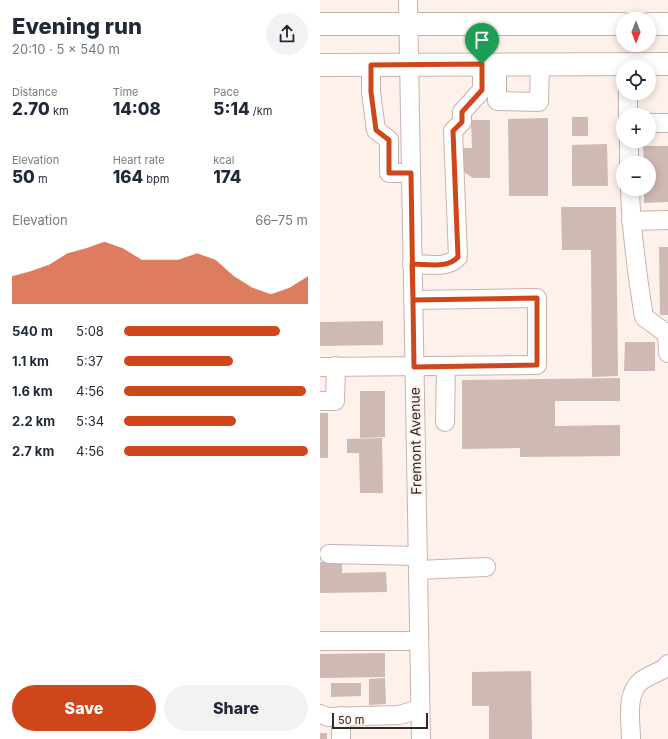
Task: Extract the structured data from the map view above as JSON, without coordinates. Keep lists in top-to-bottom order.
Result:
{
  "streets": {
    "street": ["Fremont Avenue"]
  },
  "scale_bar": "50 m",
  "north": "bottom",
  "page": {
    "heading": ["Evening run", "20:10 · 5 × 540 m"],
    "map_buttons": ["+", "−"],
    "stats": [
      ["Distance", "2.70 km"],
      ["Time", "14:08"],
      ["Pace", "5:14 /km"],
      ["Elevation", "50 m"],
      ["Heart rate", "164 bpm"],
      ["kcal", "174"]
    ],
    "chart": ["Elevation", "66–75 m"],
    "list": [
      {
        "name": "540 m",
        "note": "5:08"
      },
      {
        "name": "1.1 km",
        "note": "5:37"
      },
      {
        "name": "1.6 km",
        "note": "4:56"
      },
      {
        "name": "2.2 km",
        "note": "5:34"
      },
      {
        "name": "2.7 km",
        "note": "4:56"
      }
    ],
    "buttons": ["Save", "Share"],
    "scale": "50 m"
  }
}
